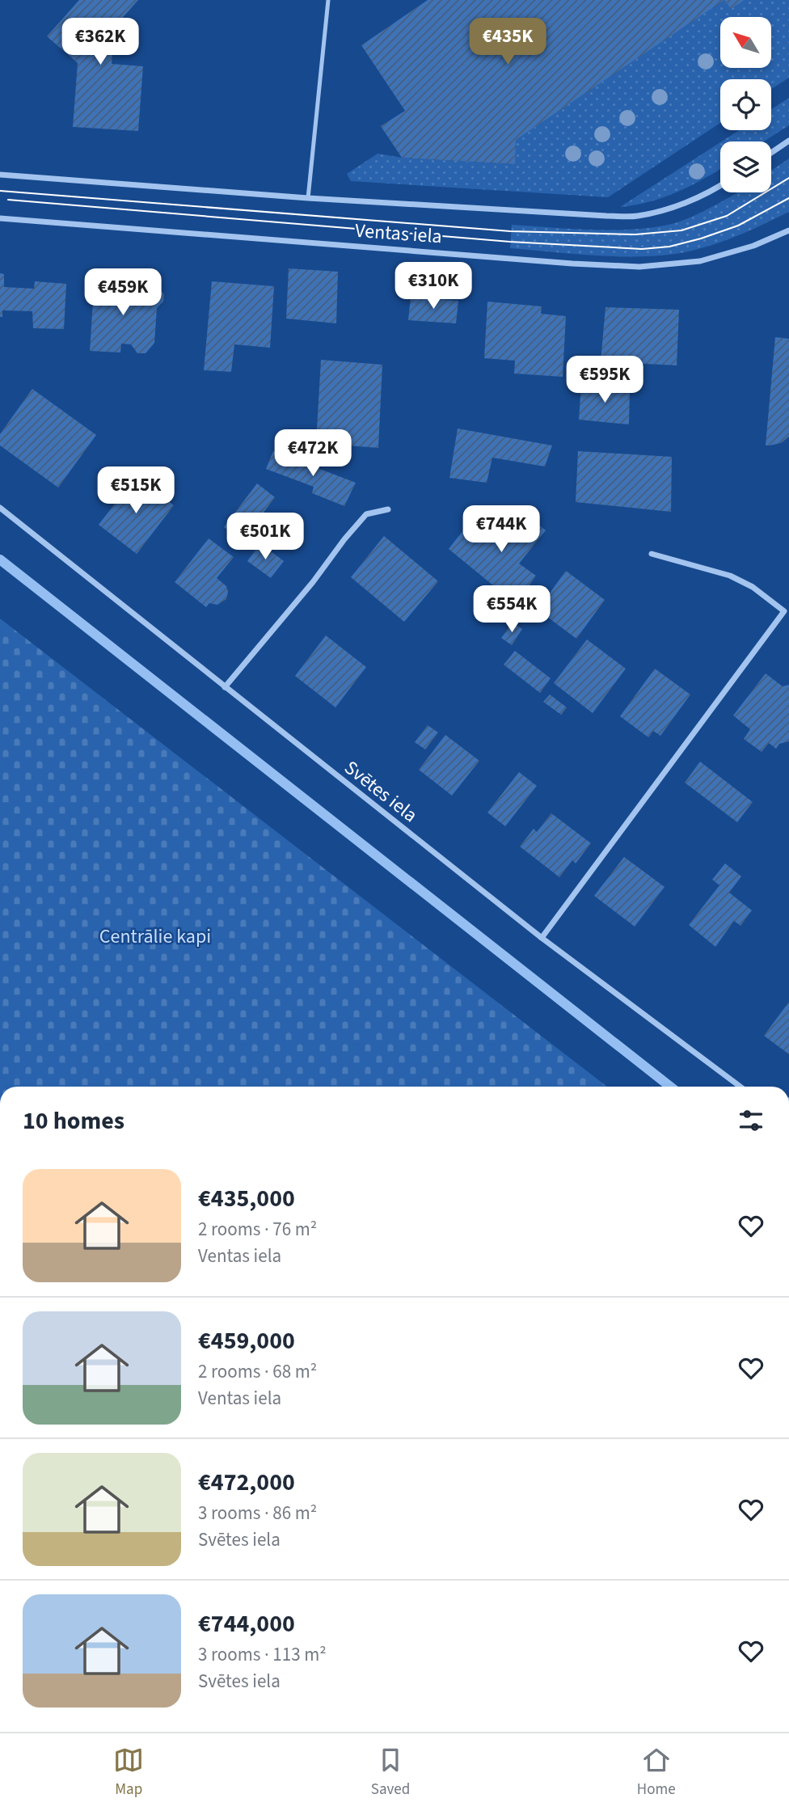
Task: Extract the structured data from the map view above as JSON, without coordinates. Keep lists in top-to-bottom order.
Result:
{
  "streets": {
    "street": ["Ventas iela", "Svētes iela"]
  },
  "parks": ["Centrālie kapi"],
  "north": "top left",
  "page": {
    "price": [
      "€362K",
      "€435K",
      "€310K",
      "€459K",
      "€595K",
      "€472K",
      "€515K",
      "€744K",
      "€501K",
      "€554K"
    ],
    "heading": "10 homes",
    "list": [
      {
        "name": "€435,000",
        "note": "2 rooms · 76 m² · Ventas iela"
      },
      {
        "name": "€459,000",
        "note": "2 rooms · 68 m² · Ventas iela"
      },
      {
        "name": "€472,000",
        "note": "3 rooms · 86 m² · Svētes iela"
      },
      {
        "name": "€744,000",
        "note": "3 rooms · 113 m² · Svētes iela"
      }
    ],
    "tabs": ["Map", "Saved", "Home"]
  }
}
